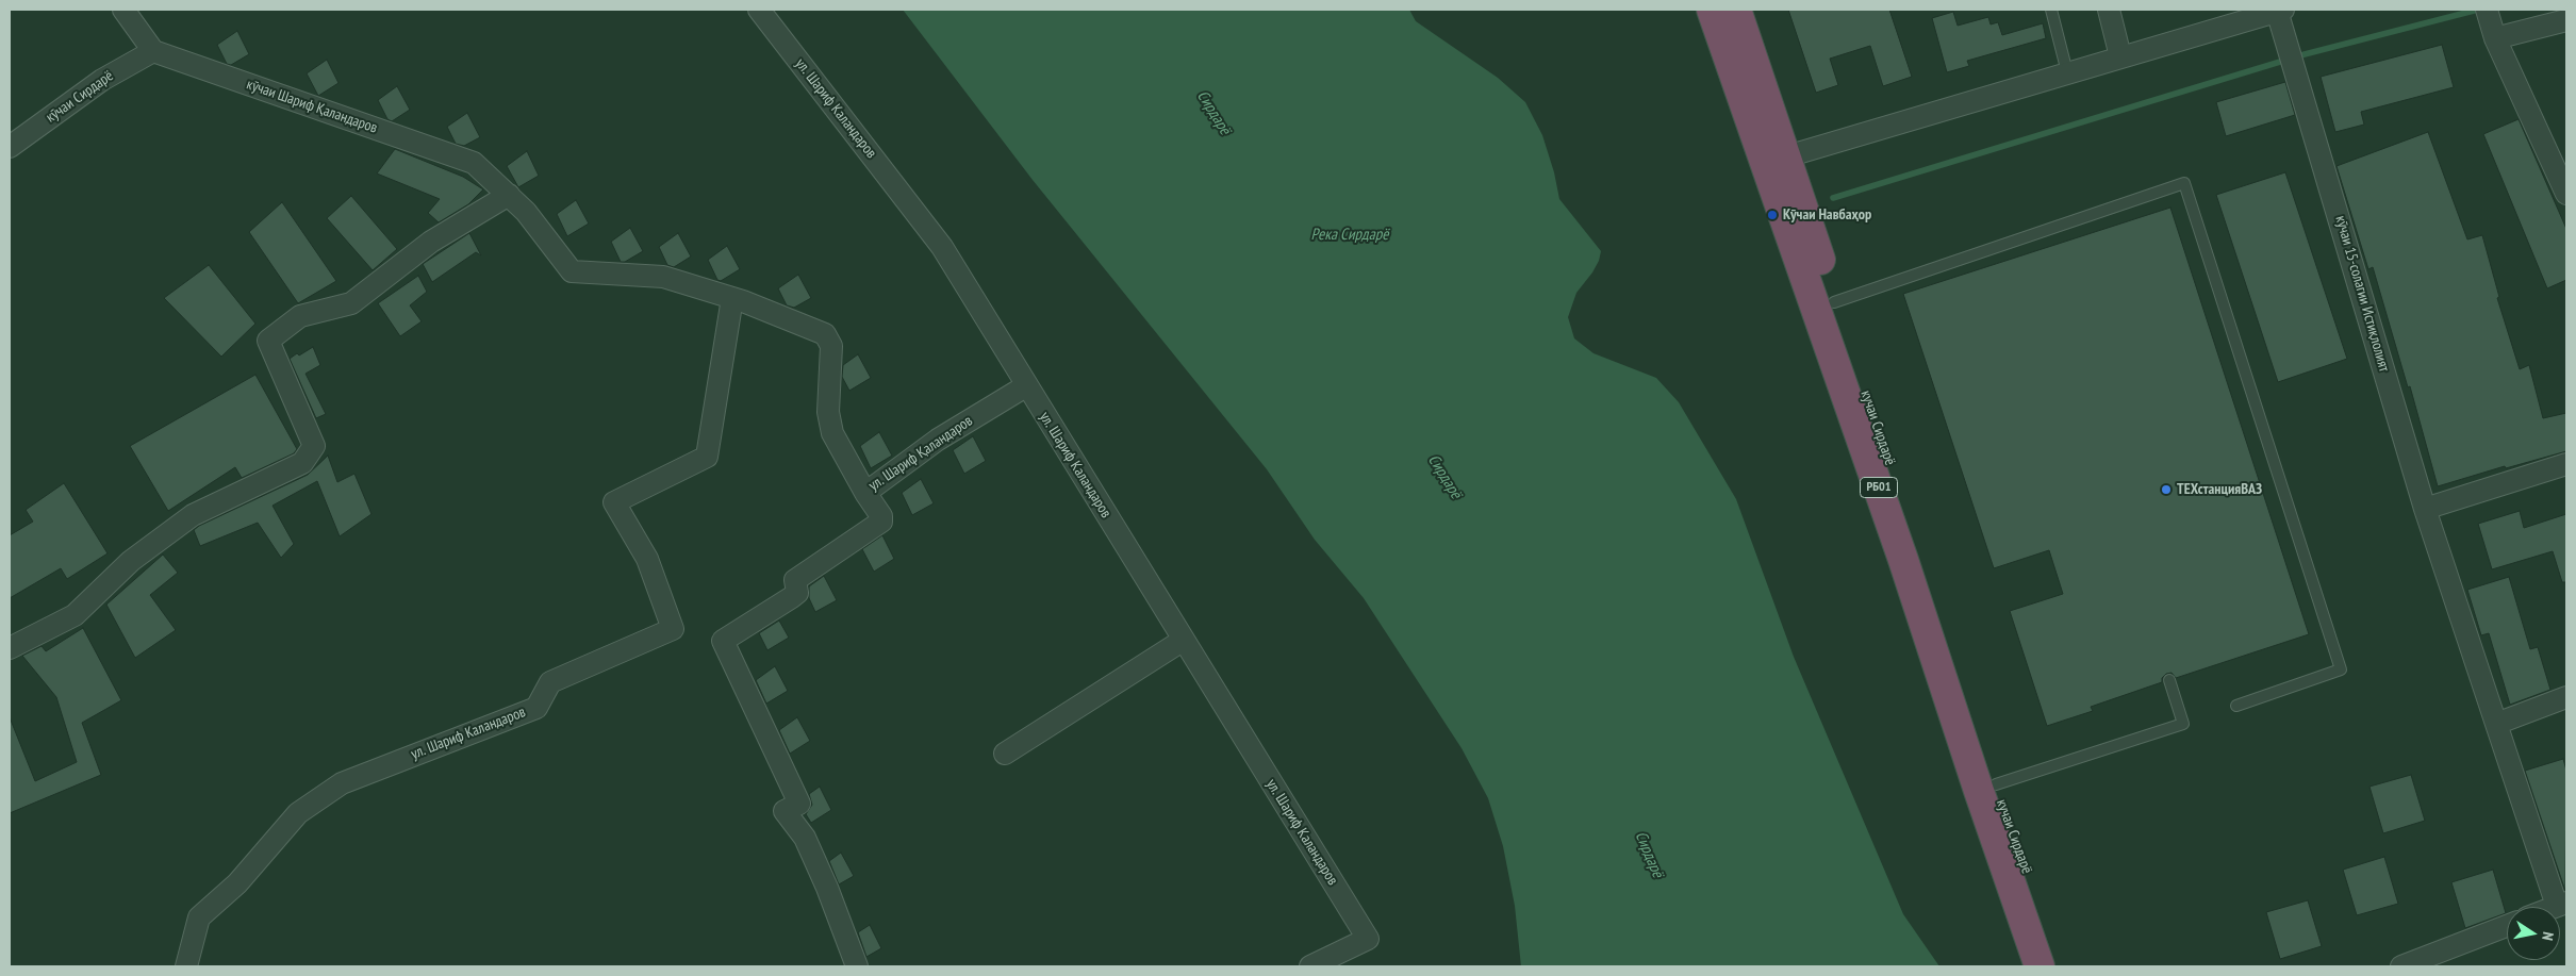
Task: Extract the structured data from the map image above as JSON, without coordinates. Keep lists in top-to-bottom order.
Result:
{
  "streets": {
    "highway": ["кучаи Сирдарё", "РБ01"],
    "street": [
      "кӯчаи Сирдарё",
      "кӯчаи Шариф Қаландаров",
      "ул. Шариф Каландаров",
      "кӯчаи 15-солагии Истиқлолият",
      "ул. Шариф Қаландаров"
    ]
  },
  "crossings": [
    ["кӯчаи Сирдарё", "кӯчаи Шариф Қаландаров"],
    ["кӯчаи Шариф Қаландаров", "ул. Шариф Каландаров"],
    ["кӯчаи Шариф Қаландаров", "ул. Шариф Қаландаров"],
    ["ул. Шариф Каландаров", "ул. Шариф Қаландаров"],
    ["кучаи Сирдарё", "РБ01"]
  ],
  "water": ["Сирдарё", "Река Сирдарё"],
  "places": ["Кӯчаи Навбаҳор", "ТЕХстанцияВАЗ"],
  "north": "right"
}
